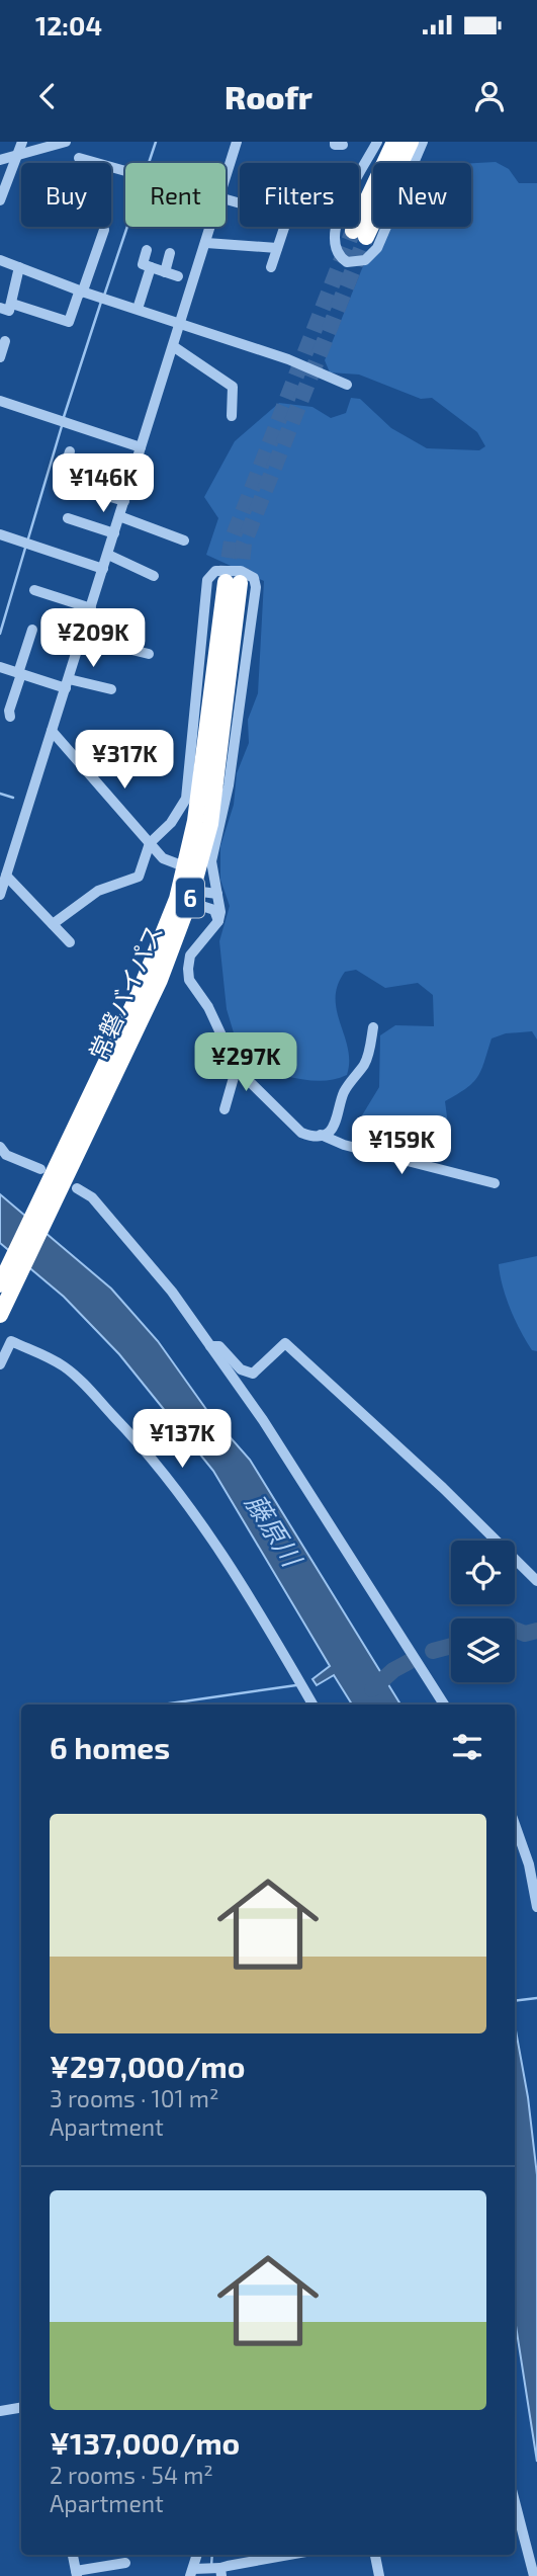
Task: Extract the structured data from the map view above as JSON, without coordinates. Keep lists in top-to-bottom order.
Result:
{
  "streets": {
    "highway": ["6", "常磐バイパス"]
  },
  "water": ["藤原川"],
  "page": {
    "status": "12:04",
    "header": "Roofr",
    "chip": [
      "Buy",
      "Rent",
      "Filters",
      "New"
    ],
    "price": [
      "¥146K",
      "¥209K",
      "¥317K",
      "¥297K",
      "¥159K",
      "¥137K"
    ],
    "heading": "6 homes",
    "list": [
      {
        "name": "¥297,000/mo",
        "note": "3 rooms · 101 m² · Apartment"
      },
      {
        "name": "¥137,000/mo",
        "note": "2 rooms · 54 m² · Apartment"
      }
    ]
  }
}
